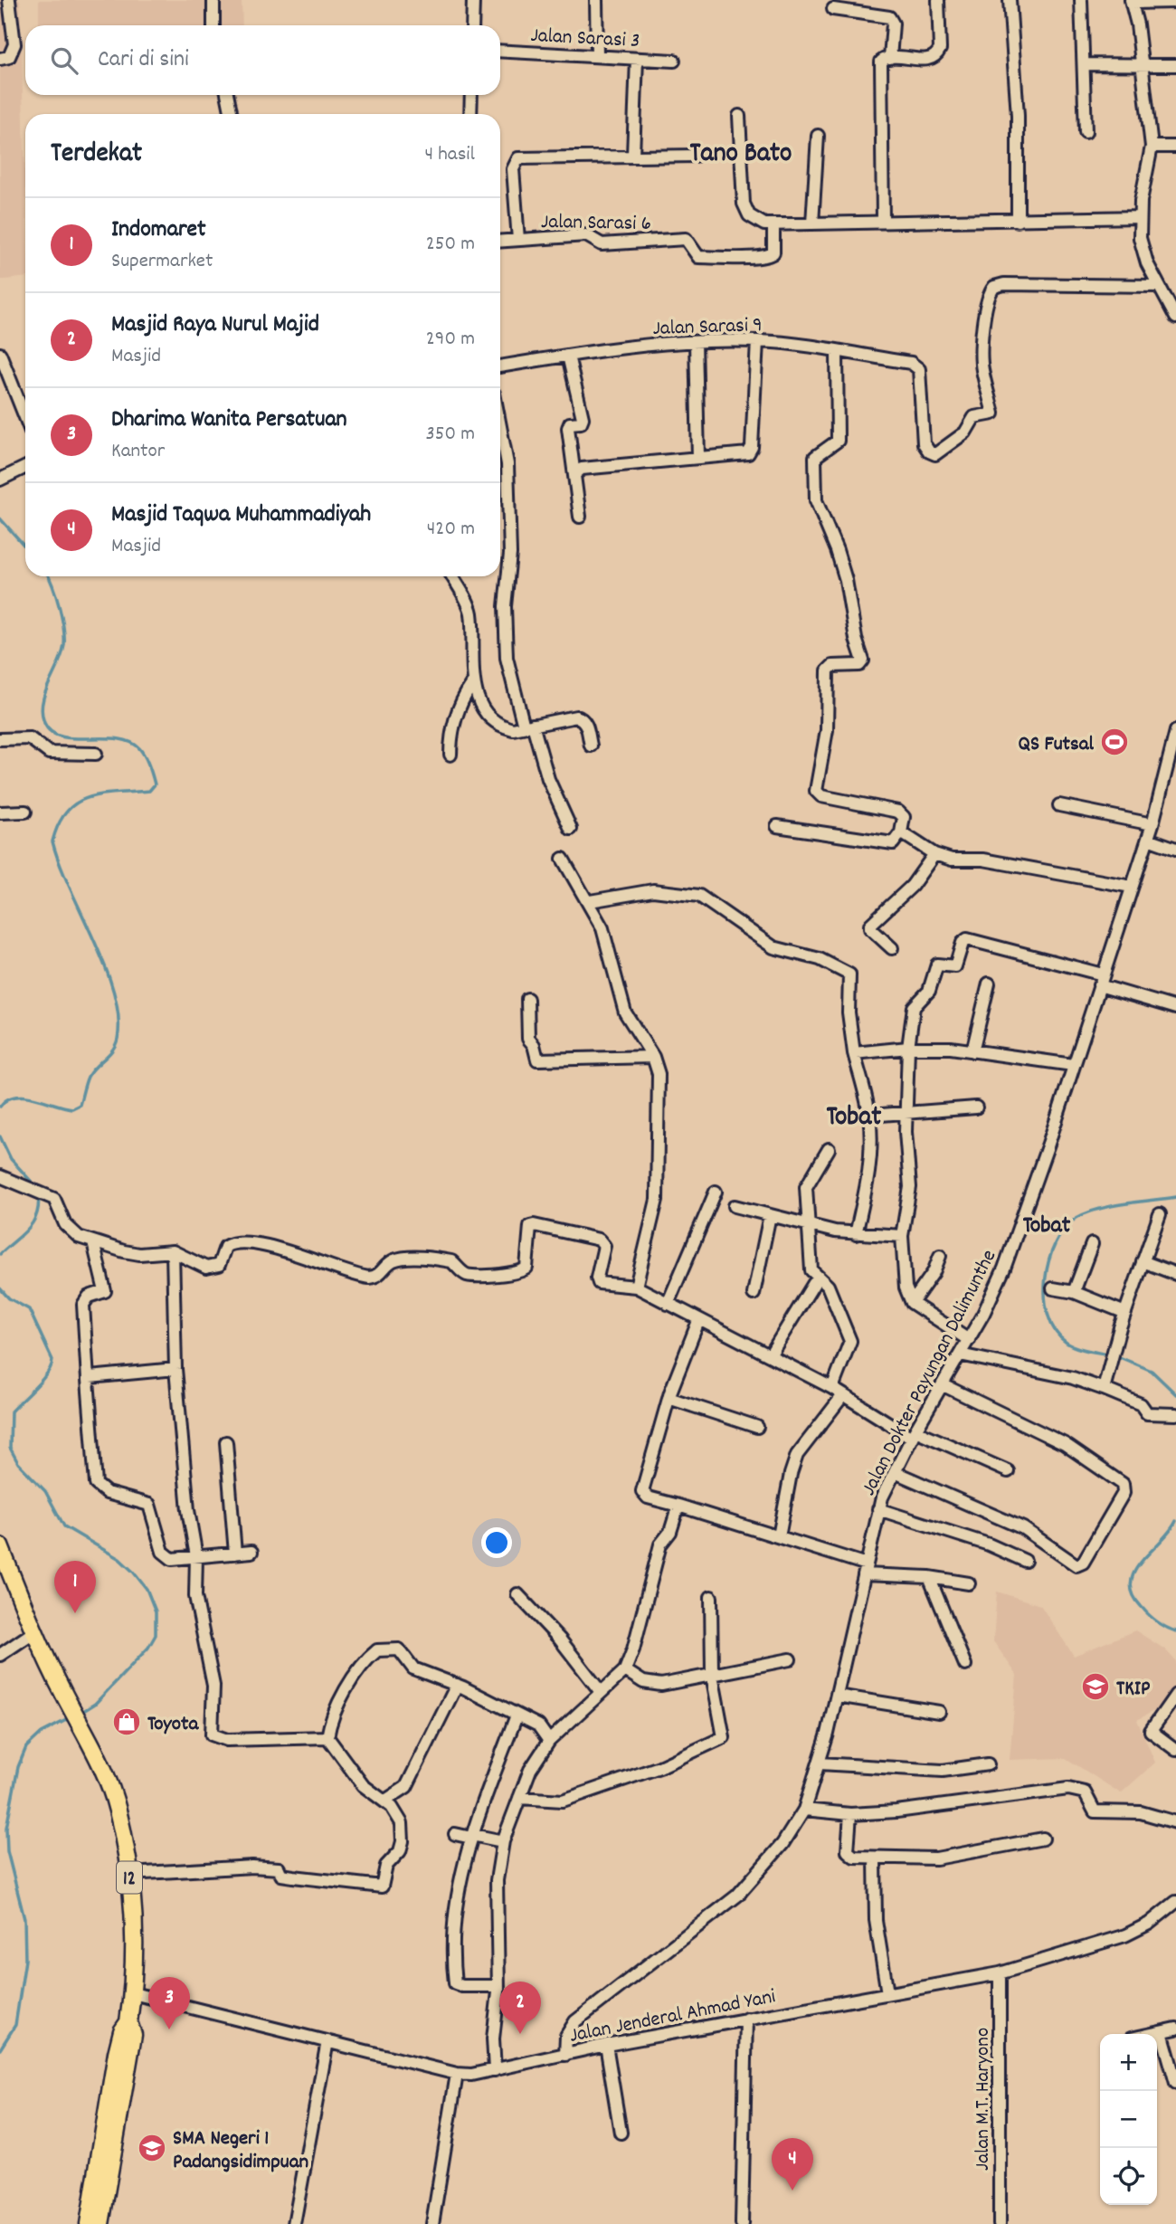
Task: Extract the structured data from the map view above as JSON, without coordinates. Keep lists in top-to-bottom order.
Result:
{
  "streets": {
    "highway": ["12"],
    "street": [
      "Jalan Sarasi 3",
      "Jalan Sarasi 6",
      "Jalan Sarasi 9",
      "Jalan Dokter Payungan Dalimunthe",
      "Jalan Jenderal Ahmad Yani",
      "Jalan M.T. Haryono"
    ]
  },
  "crossings": [
    ["Jalan Dokter Payungan Dalimunthe", "Jalan Jenderal Ahmad Yani"],
    ["12", "Jalan Jenderal Ahmad Yani"],
    ["Jalan Jenderal Ahmad Yani", "Jalan M.T. Haryono"]
  ],
  "districts": ["Tano Bato", "Tobat", "Tobat"],
  "places": {
    "sports": ["QS Futsal"],
    "school or university": ["TKIP", "SMA Negeri 1 Padangsidimpuan"],
    "shop": ["Toyota"]
  },
  "page": {
    "search": "Cari di sini",
    "heading": ["Terdekat", "4 hasil"],
    "list": [
      {
        "mark": "1",
        "name": "Indomaret",
        "note": "Supermarket",
        "value": "250 m"
      },
      {
        "mark": "2",
        "name": "Masjid Raya Nurul Majid",
        "note": "Masjid",
        "value": "290 m"
      },
      {
        "mark": "3",
        "name": "Dharima Wanita Persatuan",
        "note": "Kantor",
        "value": "350 m"
      },
      {
        "mark": "4",
        "name": "Masjid Taqwa Muhammadiyah",
        "note": "Masjid",
        "value": "420 m"
      }
    ],
    "pins": [
      "1",
      "3",
      "2",
      "4"
    ],
    "map_buttons": ["+", "−"]
  }
}
